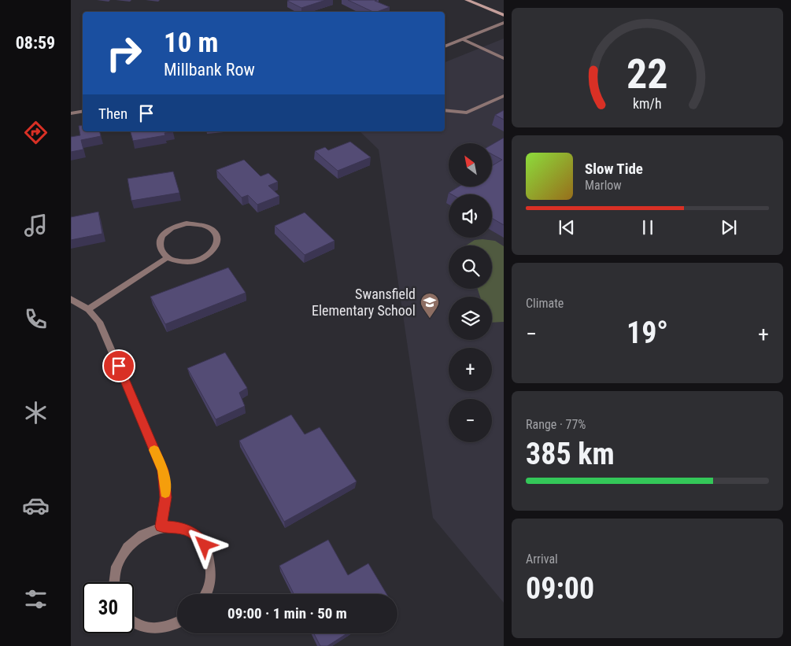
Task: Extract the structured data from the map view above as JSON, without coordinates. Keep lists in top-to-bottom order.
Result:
{
  "places": {
    "school or university": ["Swansfield Elementary School"]
  },
  "north": "top left",
  "page": {
    "tabs": "08:59",
    "turn": ["10 m", "Millbank Row"],
    "then": "Then",
    "map_buttons": ["+", "−"],
    "song": ["Slow Tide", "Marlow"],
    "tile": [
      "Climate",
      ["Range · 77%", "385 km"],
      ["Arrival", "09:00"]
    ],
    "heat": ["−", "19°", "+"],
    "limit": "30",
    "trip": "09:00 · 1 min · 50 m",
    "gauge": ["22", "km/h"]
  }
}
